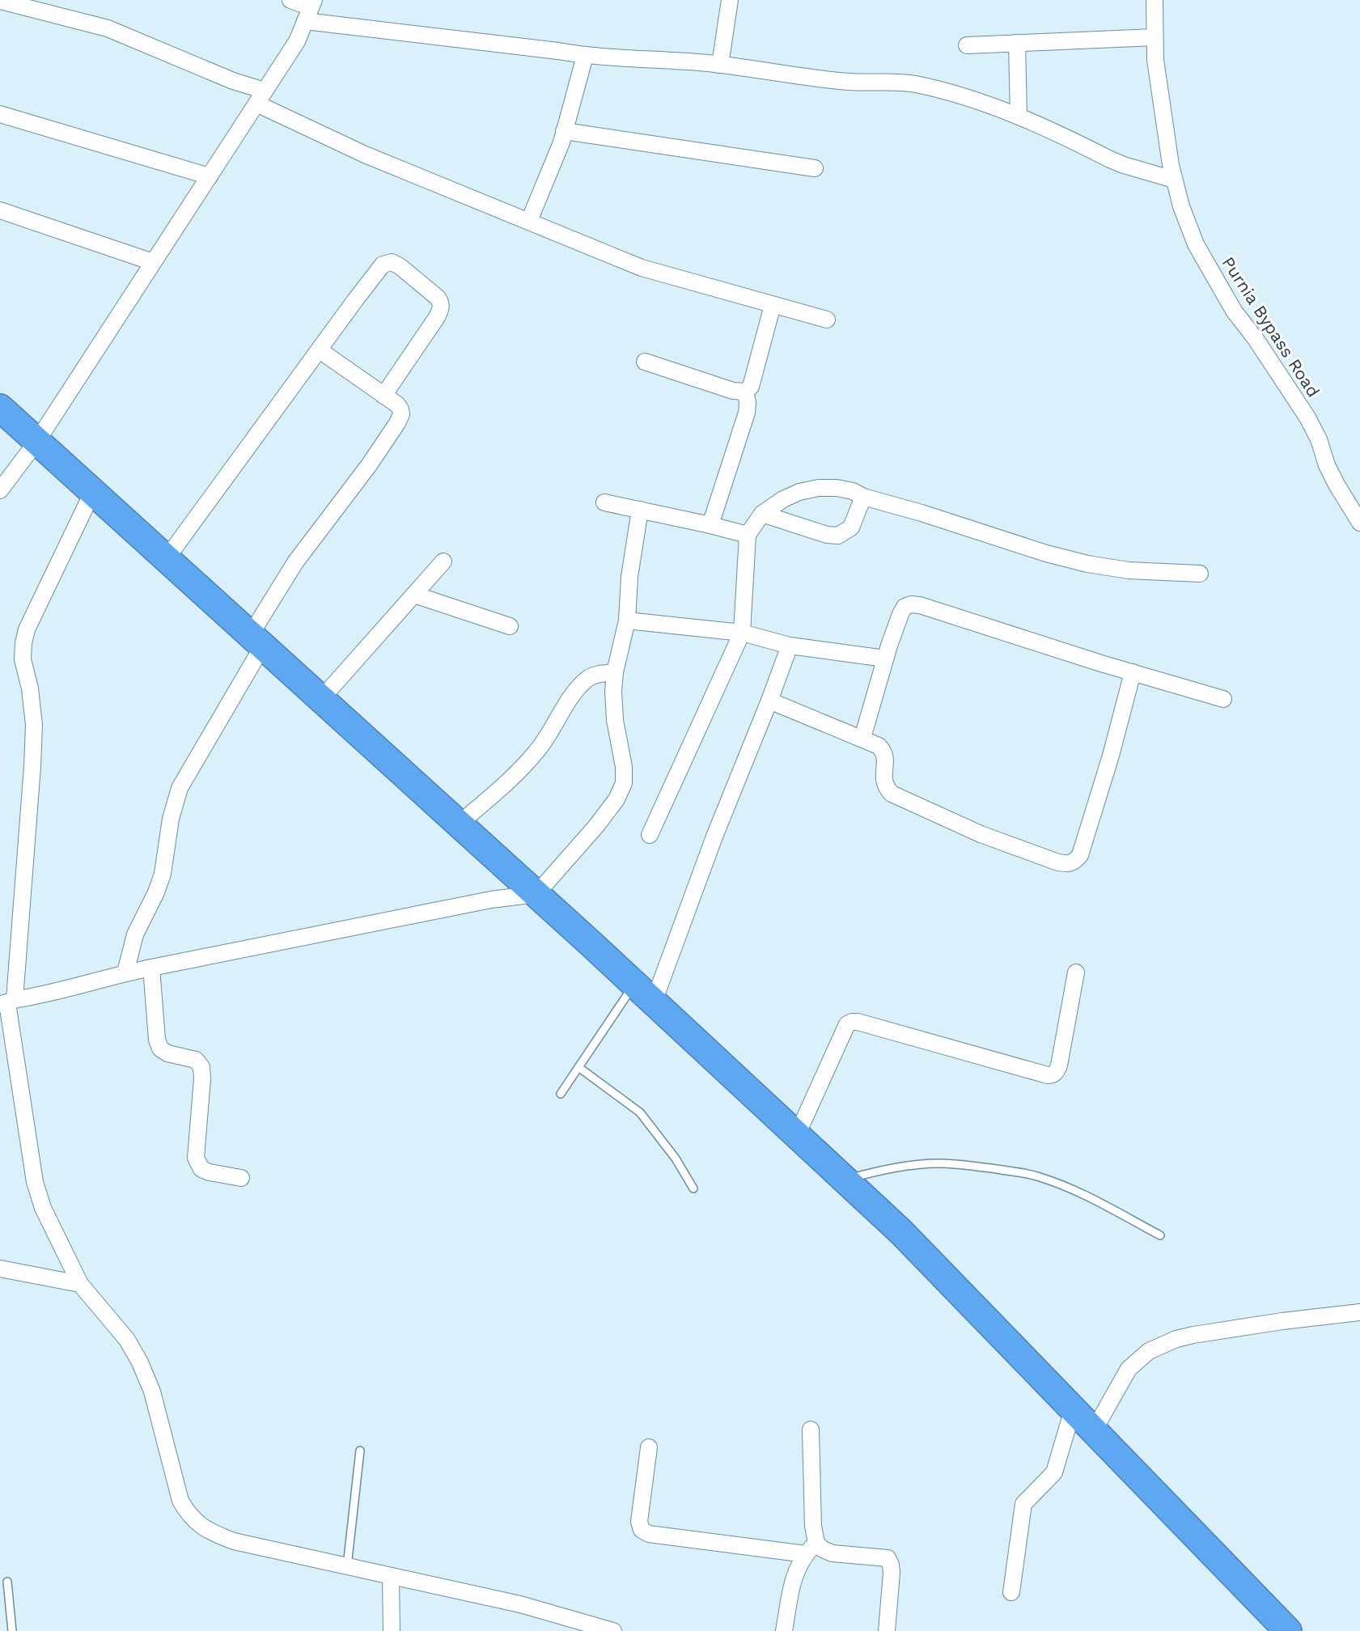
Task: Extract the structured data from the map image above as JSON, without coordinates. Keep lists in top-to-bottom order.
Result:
{
  "streets": {
    "street": ["Purnia Bypass Road"]
  }
}
